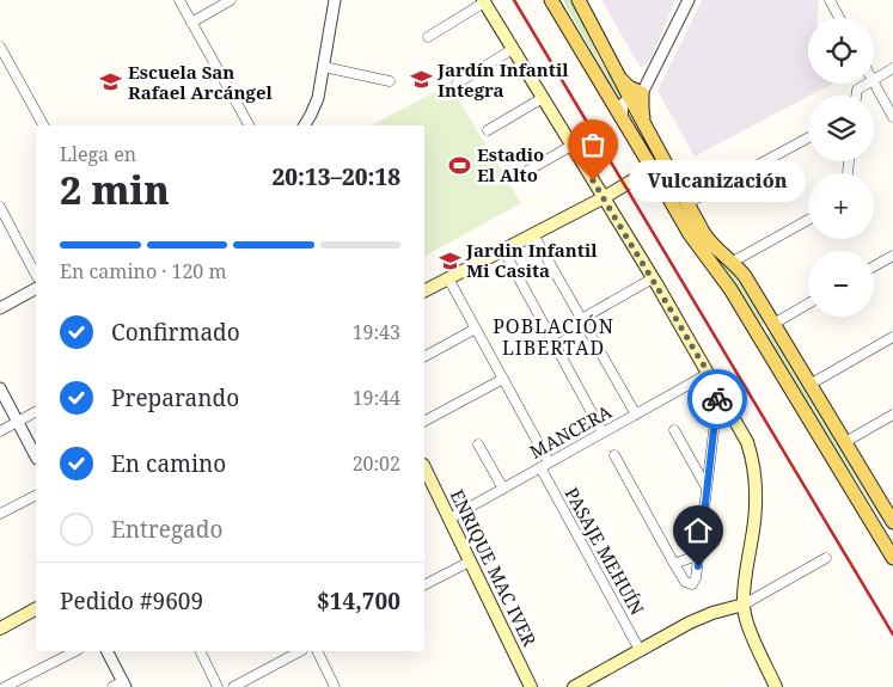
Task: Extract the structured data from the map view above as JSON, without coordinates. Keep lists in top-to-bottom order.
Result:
{
  "streets": {
    "main road": ["ENRIQUE MAC IVER"],
    "street": ["MANCERA", "PASAJE MEHUÍN"]
  },
  "crossings": [
    ["MANCERA", "PASAJE MEHUÍN"],
    ["MANCERA", "ENRIQUE MAC IVER"]
  ],
  "districts": ["POBLACIÓN LIBERTAD"],
  "places": {
    "school or university": ["Jardín Infantil Integra", "Escuela San Rafael Arcángel", "Jardin Infantil Mi Casita"],
    "sports": ["Estadio El Alto"],
    "other": ["Vulcanización"]
  },
  "page": {
    "map_buttons": ["+", "−"],
    "heading": ["2 min", "Llega en", "20:13–20:18"],
    "panel": ["Pedido #9609", "$14,700"],
    "bubble": "Vulcanización",
    "bar": "En camino · 120 m",
    "list": [
      ["Confirmado", "19:43"],
      ["Preparando", "19:44"],
      ["En camino", "20:02"],
      "Entregado"
    ]
  }
}
